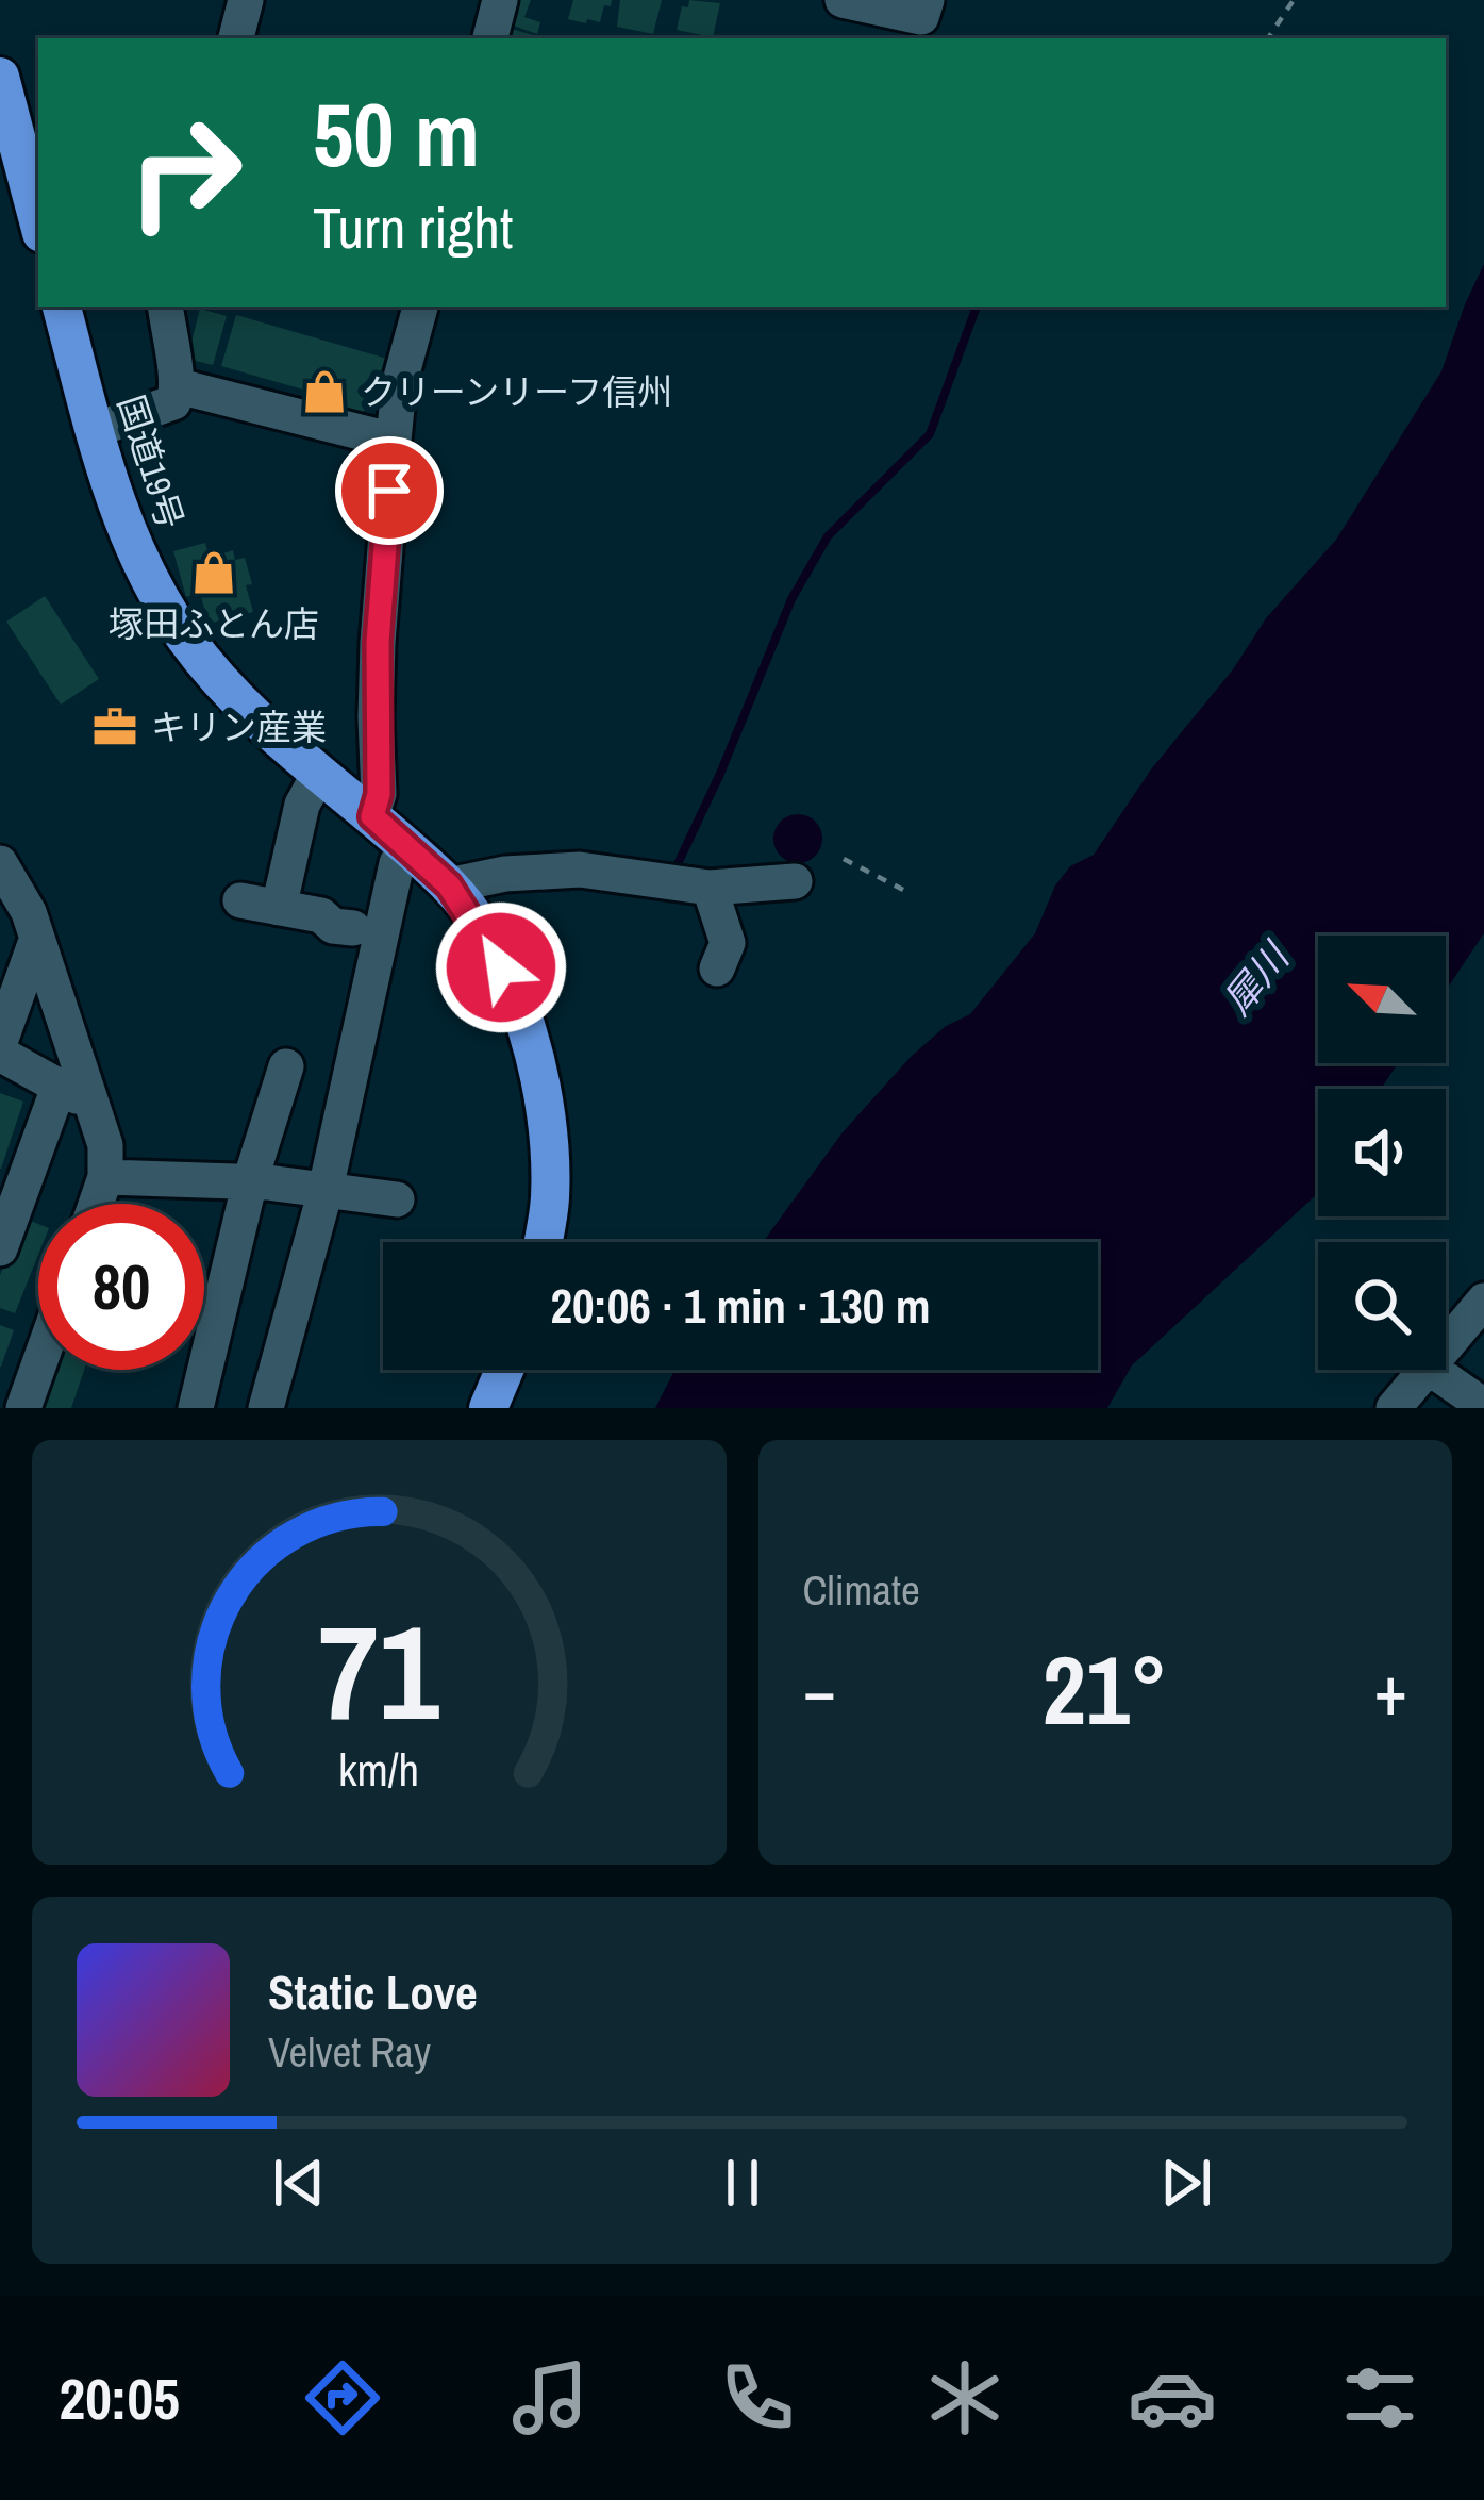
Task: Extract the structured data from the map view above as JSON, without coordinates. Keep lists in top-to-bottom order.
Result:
{
  "streets": {
    "highway": ["国道19号"]
  },
  "water": ["犀川"],
  "places": {
    "shop": ["クリーンリーフ信州", "塚田ふとん店"],
    "office": ["キリン産業"]
  },
  "north": "top left",
  "page": {
    "turn": ["50 m", "Turn right"],
    "limit": "80",
    "trip": "20:06 · 1 min · 130 m",
    "tile": "Climate",
    "heat": ["−", "21°", "+"],
    "song": ["Static Love", "Velvet Ray"],
    "tabs": "20:05",
    "gauge": ["71", "km/h"]
  }
}
